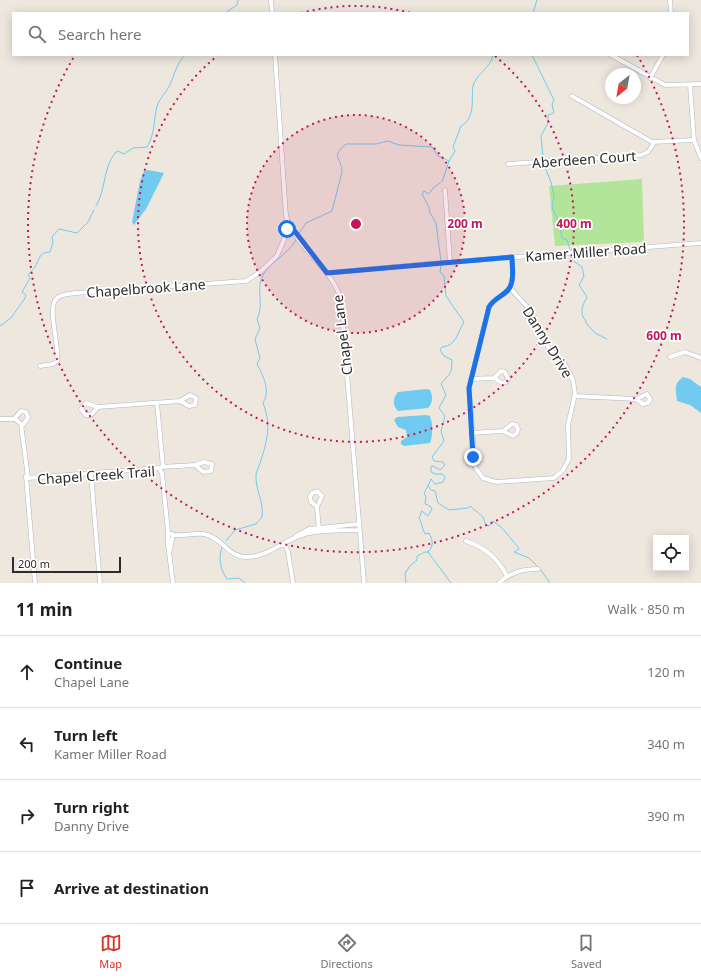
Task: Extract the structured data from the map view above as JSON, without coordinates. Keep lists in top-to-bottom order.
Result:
{
  "streets": {
    "street": [
      "Aberdeen Court",
      "Kamer Miller Road",
      "Chapelbrook Lane",
      "Chapel Lane",
      "Danny Drive",
      "Chapel Creek Trail"
    ]
  },
  "crossings": [
    ["Kamer Miller Road", "Chapel Lane"],
    ["Chapelbrook Lane", "Chapel Lane"]
  ],
  "scale_bar": "200 m",
  "north": "bottom left",
  "page": {
    "search": "Search here",
    "scale": "200 m",
    "heading": ["11 min", "Walk · 850 m"],
    "list": [
      ["Continue", "Chapel Lane", "120 m"],
      ["Turn left", "Kamer Miller Road", "340 m"],
      ["Turn right", "Danny Drive", "390 m"],
      "Arrive at destination"
    ],
    "nav": ["Map", "Directions", "Saved"]
  },
  "rings": ["200 m", "400 m", "600 m"]
}
